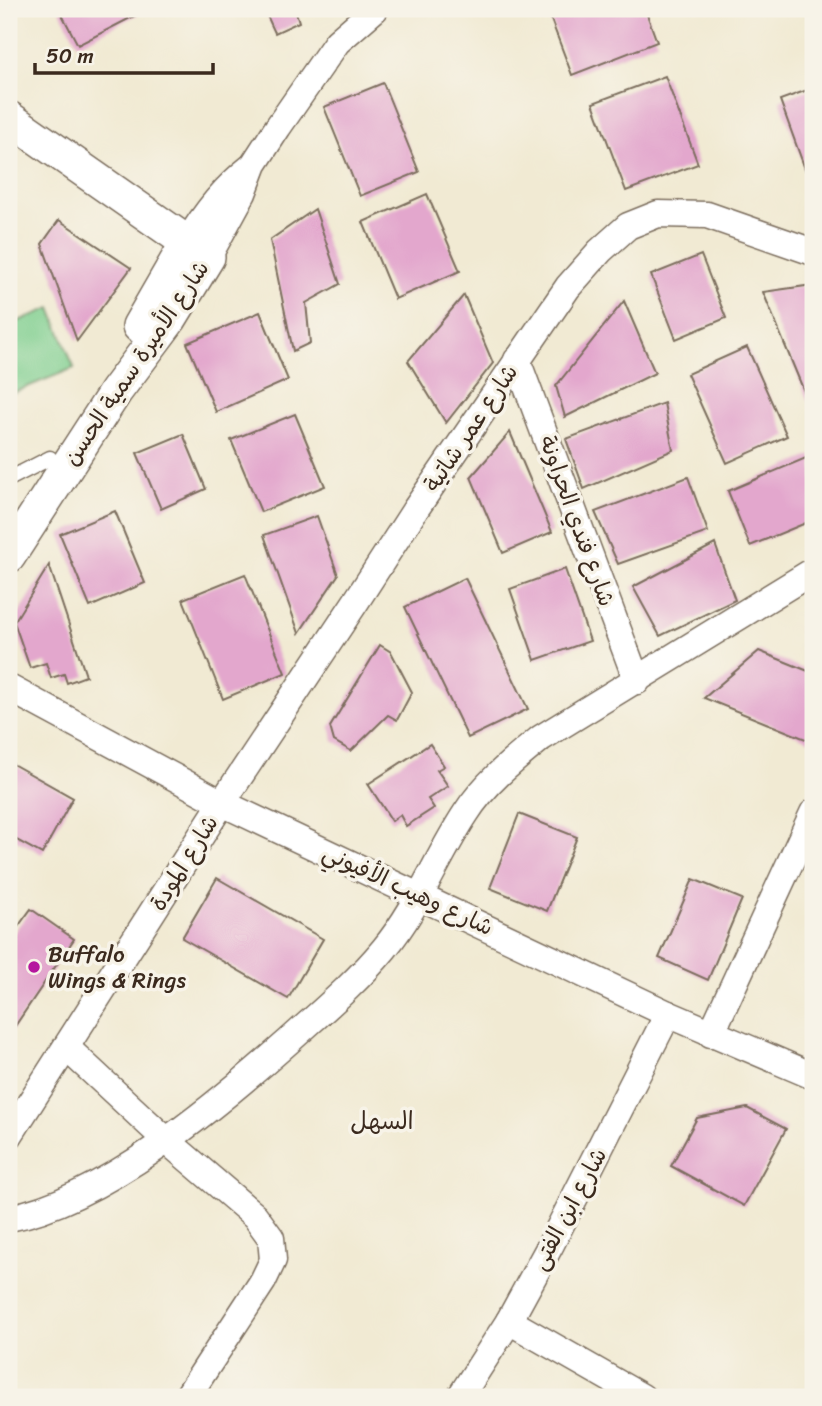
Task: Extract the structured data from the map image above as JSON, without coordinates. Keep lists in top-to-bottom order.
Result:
{
  "streets": {
    "street": [
      "شارع الأميرة سمية الحسن",
      "شارع عمر شاتية",
      "شارع فندي الحراونة",
      "شارع المودة",
      "شارع وهيب الأفيوني",
      "شارع ابن الفتى"
    ]
  },
  "crossings": [
    ["شارع عمر شاتية", "شارع فندي الحراونة"],
    ["شارع عمر شاتية", "شارع المودة"],
    ["شارع عمر شاتية", "شارع وهيب الأفيوني"],
    ["شارع المودة", "شارع وهيب الأفيوني"],
    ["شارع وهيب الأفيوني", "شارع ابن الفتى"]
  ],
  "districts": ["السهل"],
  "places": ["Buffalo Wings & Rings"],
  "scale_bar": "50 m"
}
